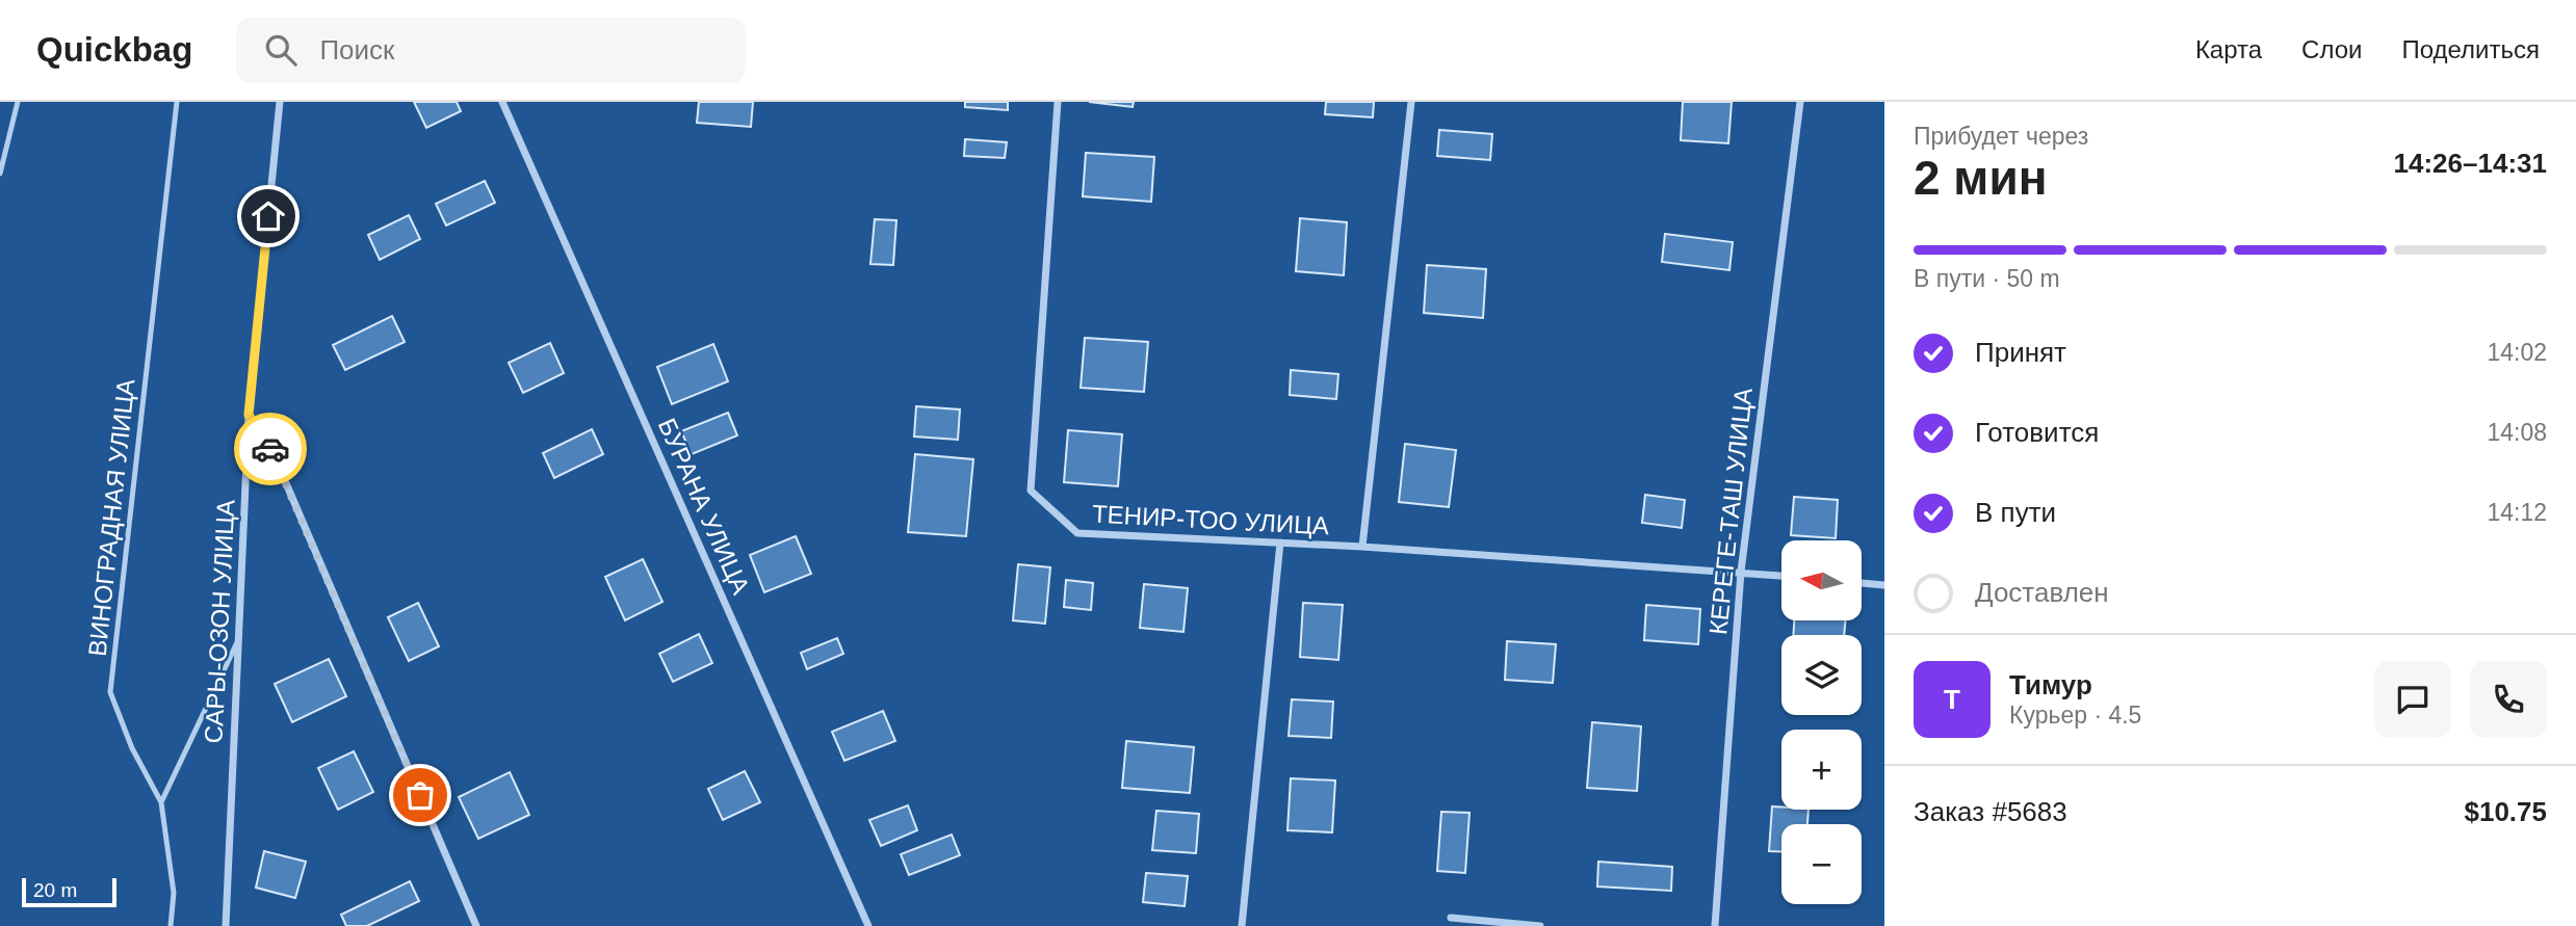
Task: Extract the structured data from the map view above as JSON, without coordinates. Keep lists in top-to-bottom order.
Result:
{
  "streets": {
    "street": [
      "БУРАНА УЛИЦА",
      "КЕРЕГЕ-ТАШ УЛИЦА",
      "ТЕНИР-ТОО УЛИЦА",
      "САРЫ-ОЗОН УЛИЦА"
    ],
    "lane": ["ВИНОГРАДНАЯ УЛИЦА"]
  },
  "crossings": [
    ["КЕРЕГЕ-ТАШ УЛИЦА", "ТЕНИР-ТОО УЛИЦА"]
  ],
  "scale_bar": "20 m",
  "north": "left",
  "page": {
    "header": "Quickbag",
    "search": "Поиск",
    "nav": ["Карта", "Слои", "Поделиться"],
    "heading": ["2 мин", "Прибудет через", "14:26–14:31"],
    "panel": [
      "Тимур",
      "Курьер · 4.5",
      "Заказ #5683",
      "$10.75"
    ],
    "bar": "В пути · 50 m",
    "list": [
      ["Принят", "14:02"],
      ["Готовится", "14:08"],
      ["В пути", "14:12"],
      "Доставлен"
    ],
    "map_buttons": ["+", "−"],
    "round": "Т",
    "scale": "20 m"
  }
}
